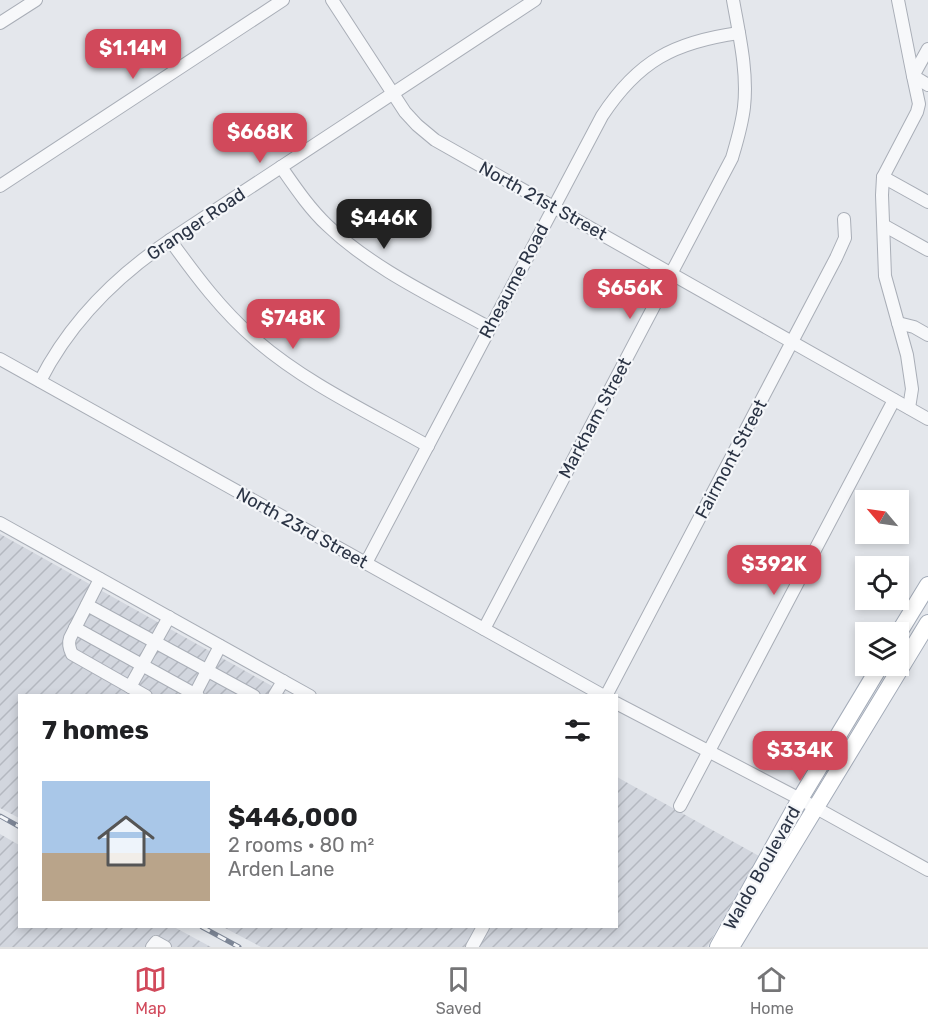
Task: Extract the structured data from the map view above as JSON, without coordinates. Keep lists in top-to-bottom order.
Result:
{
  "streets": {
    "main road": ["Waldo Boulevard"],
    "street": [
      "North 21st Street",
      "Granger Road",
      "Rheaume Road",
      "Markham Street",
      "Fairmont Street",
      "North 23rd Street"
    ]
  },
  "crossings": [
    ["North 21st Street", "Granger Road"],
    ["North 21st Street", "Rheaume Road"],
    ["North 21st Street", "Markham Street"],
    ["North 21st Street", "Fairmont Street"],
    ["Granger Road", "North 23rd Street"],
    ["Rheaume Road", "Markham Street"],
    ["Rheaume Road", "North 23rd Street"],
    ["Markham Street", "North 23rd Street"]
  ],
  "north": "top left",
  "page": {
    "price": [
      "$1.14M",
      "$668K",
      "$446K",
      "$656K",
      "$748K",
      "$392K",
      "$334K"
    ],
    "heading": "7 homes",
    "list": [
      {
        "name": "$446,000",
        "note": "2 rooms · 80 m² · Arden Lane"
      }
    ],
    "tabs": ["Map", "Saved", "Home"]
  }
}
